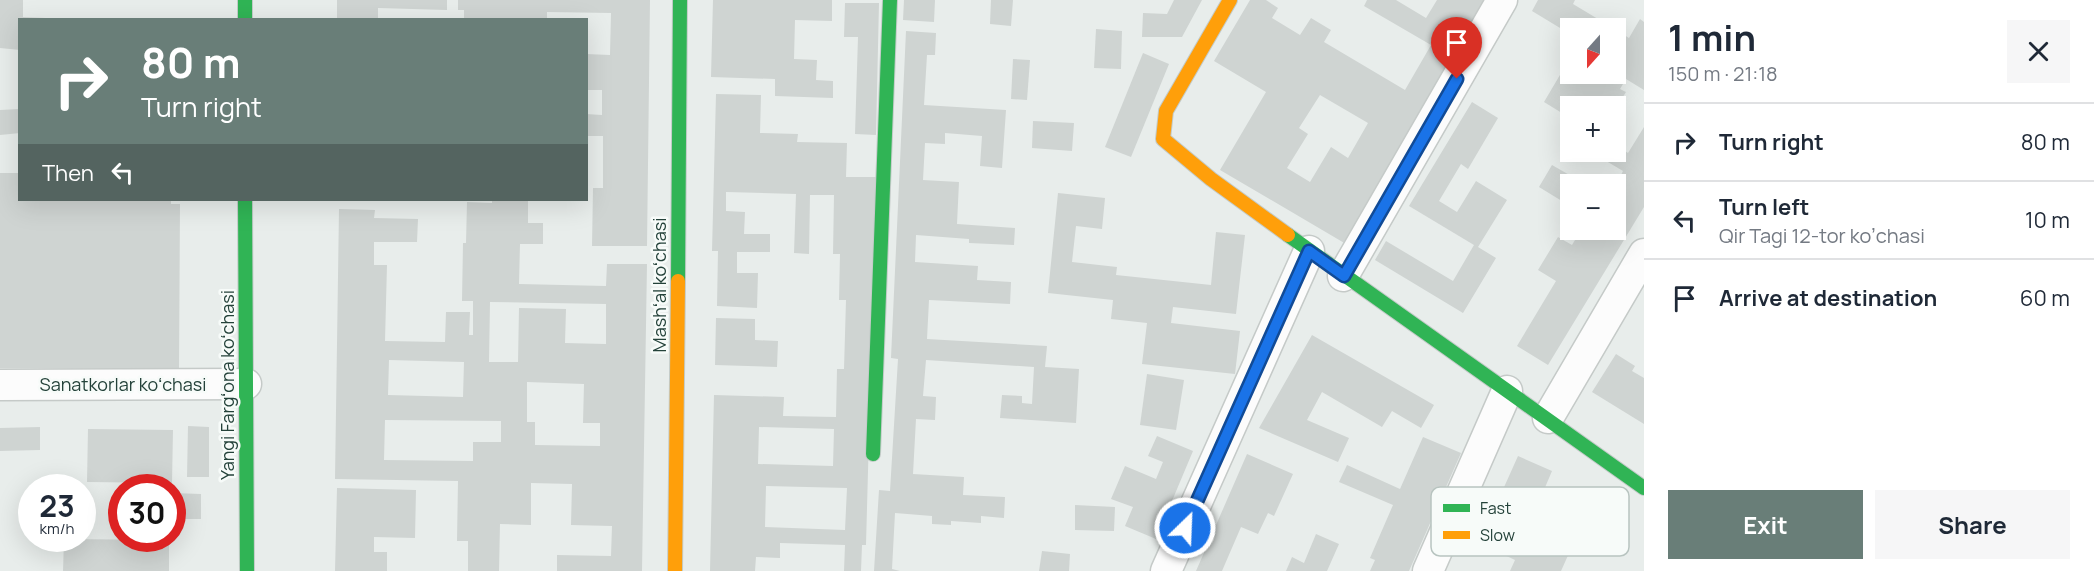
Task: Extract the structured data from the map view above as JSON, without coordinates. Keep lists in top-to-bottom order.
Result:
{
  "streets": {
    "street": ["Mashʻal koʻchasi", "Sanatkorlar koʻchasi", "Yangi Fargʻona koʻchasi"]
  },
  "crossings": [
    ["Sanatkorlar koʻchasi", "Yangi Fargʻona koʻchasi"]
  ],
  "legend": ["Fast", "Slow"],
  "north": "bottom",
  "page": {
    "heading": ["1 min", "150 m · 21:18"],
    "map_buttons": ["+", "−"],
    "turn": ["80 m", "Turn right"],
    "list": [
      {
        "name": "Turn right",
        "value": "80 m"
      },
      {
        "name": "Turn left",
        "note": "Qir Tagi 12-tor koʼchasi",
        "value": "10 m"
      },
      {
        "name": "Arrive at destination",
        "value": "60 m"
      }
    ],
    "then": "Then",
    "speed": "23 km/h",
    "limit": "30",
    "buttons": ["Exit", "Share"]
  }
}
